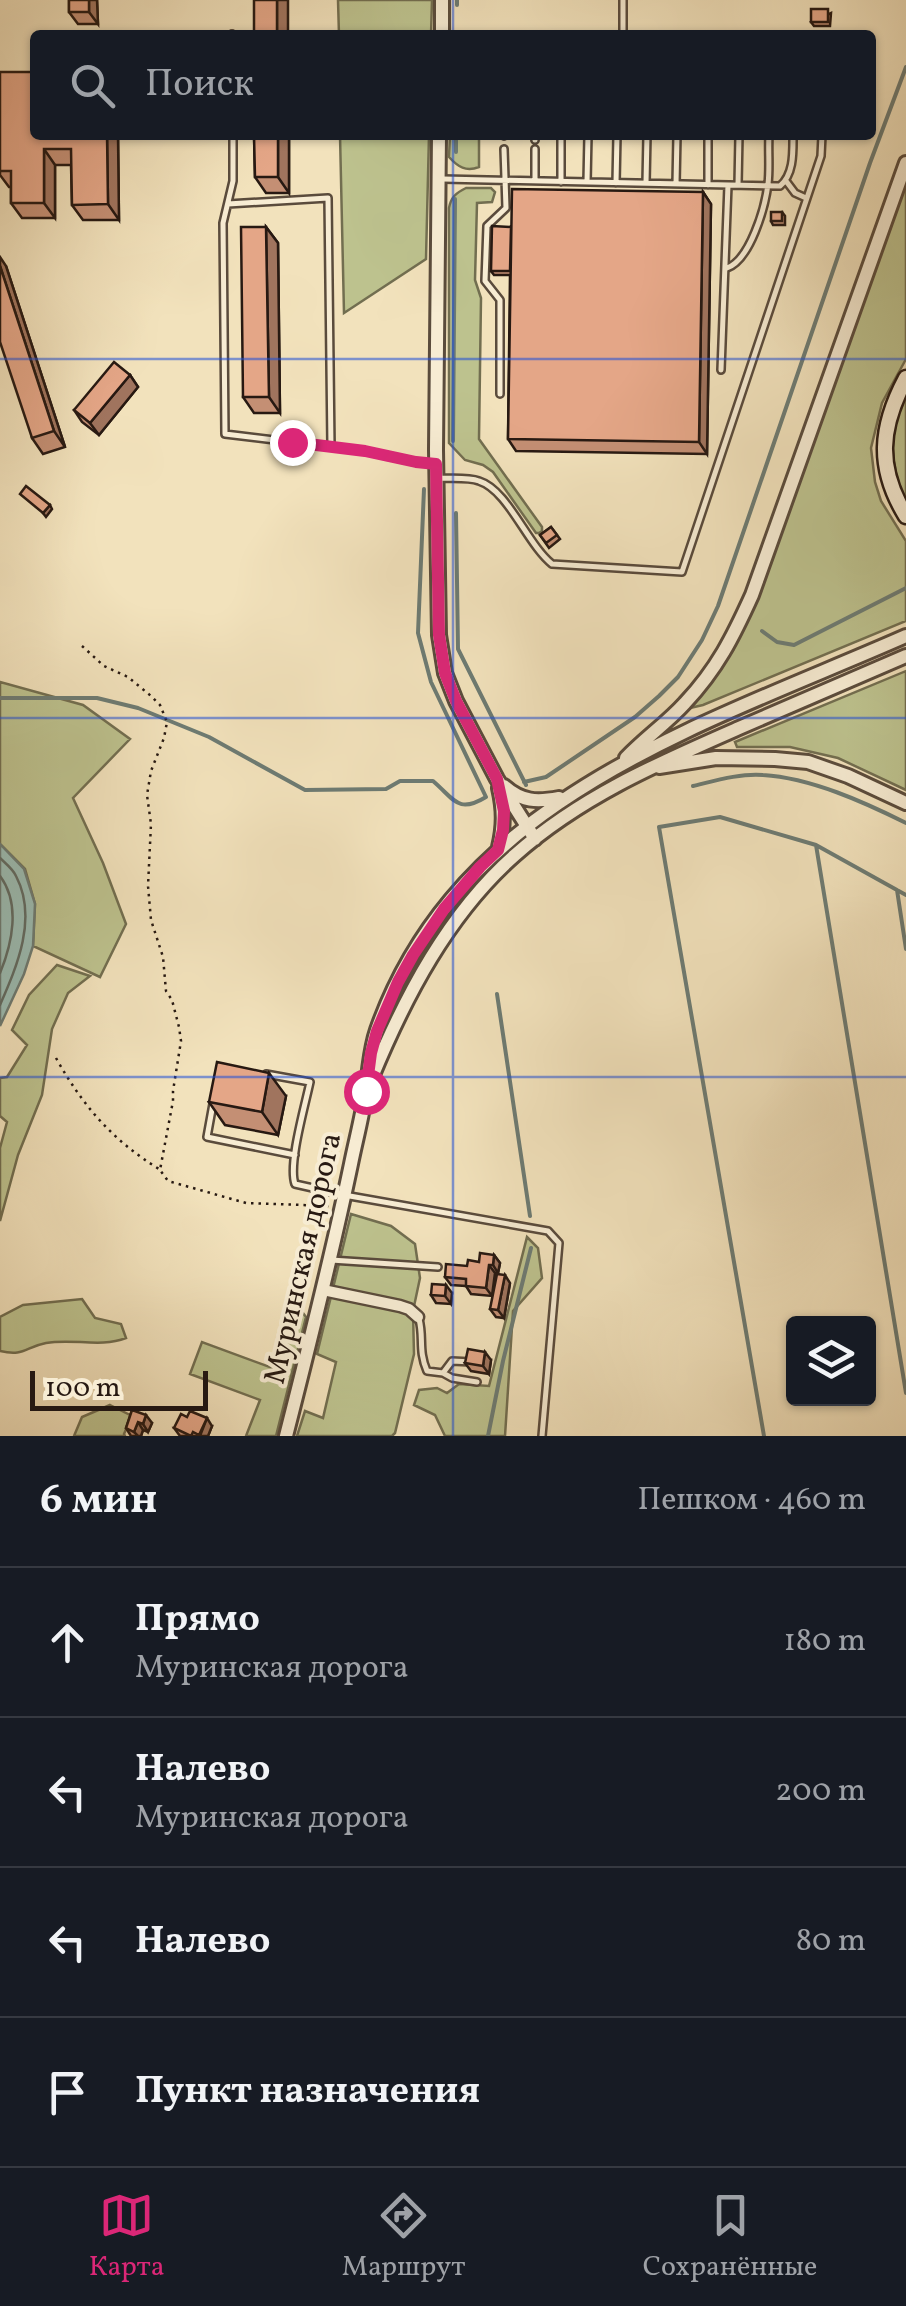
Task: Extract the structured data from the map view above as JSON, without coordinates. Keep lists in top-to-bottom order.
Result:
{
  "streets": {
    "street": ["Муринская дорога"]
  },
  "scale_bar": "100 m",
  "page": {
    "search": "Поиск",
    "scale": "100 m",
    "heading": ["6 мин", "Пешком · 460 m"],
    "list": [
      ["Прямо", "Муринская дорога", "180 m"],
      ["Налево", "Муринская дорога", "200 m"],
      ["Налево", "80 m"],
      "Пункт назначения"
    ],
    "nav": ["Карта", "Маршрут", "Сохранённые"]
  }
}
